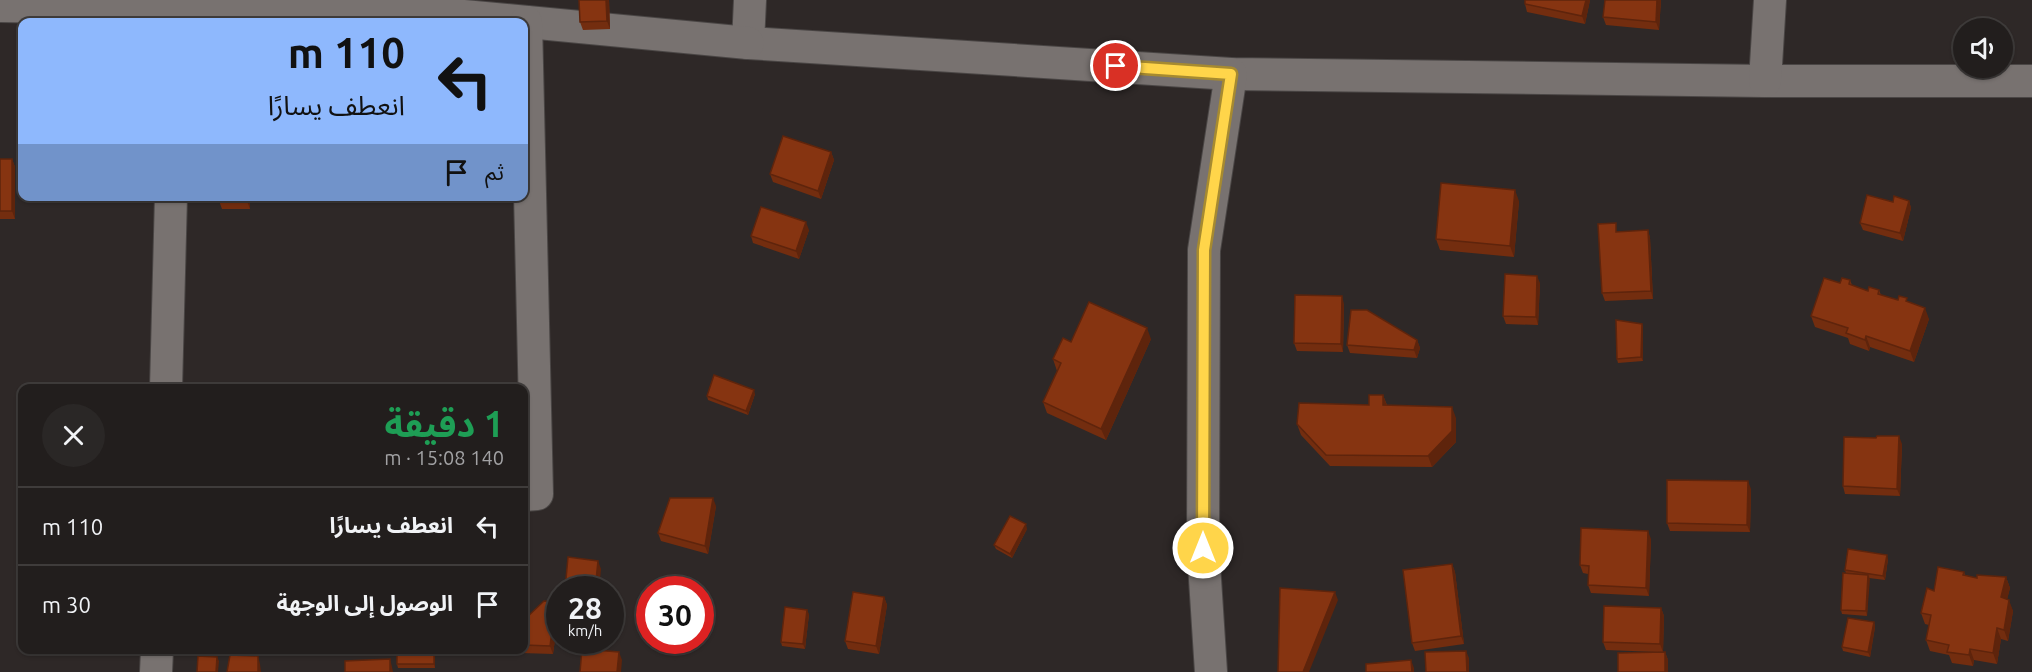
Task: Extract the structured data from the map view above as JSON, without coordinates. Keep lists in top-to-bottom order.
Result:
{
  "page": {
    "turn": ["110 m", "انعطف يسارًا"],
    "then": "ثم",
    "heading": ["1 دقيقة", "140 m · 15:08"],
    "list": [
      {
        "name": "انعطف يسارًا",
        "value": "110 m"
      },
      {
        "name": "الوصول إلى الوجهة",
        "value": "30 m"
      }
    ],
    "speed": "28 km/h",
    "limit": "30"
  }
}
